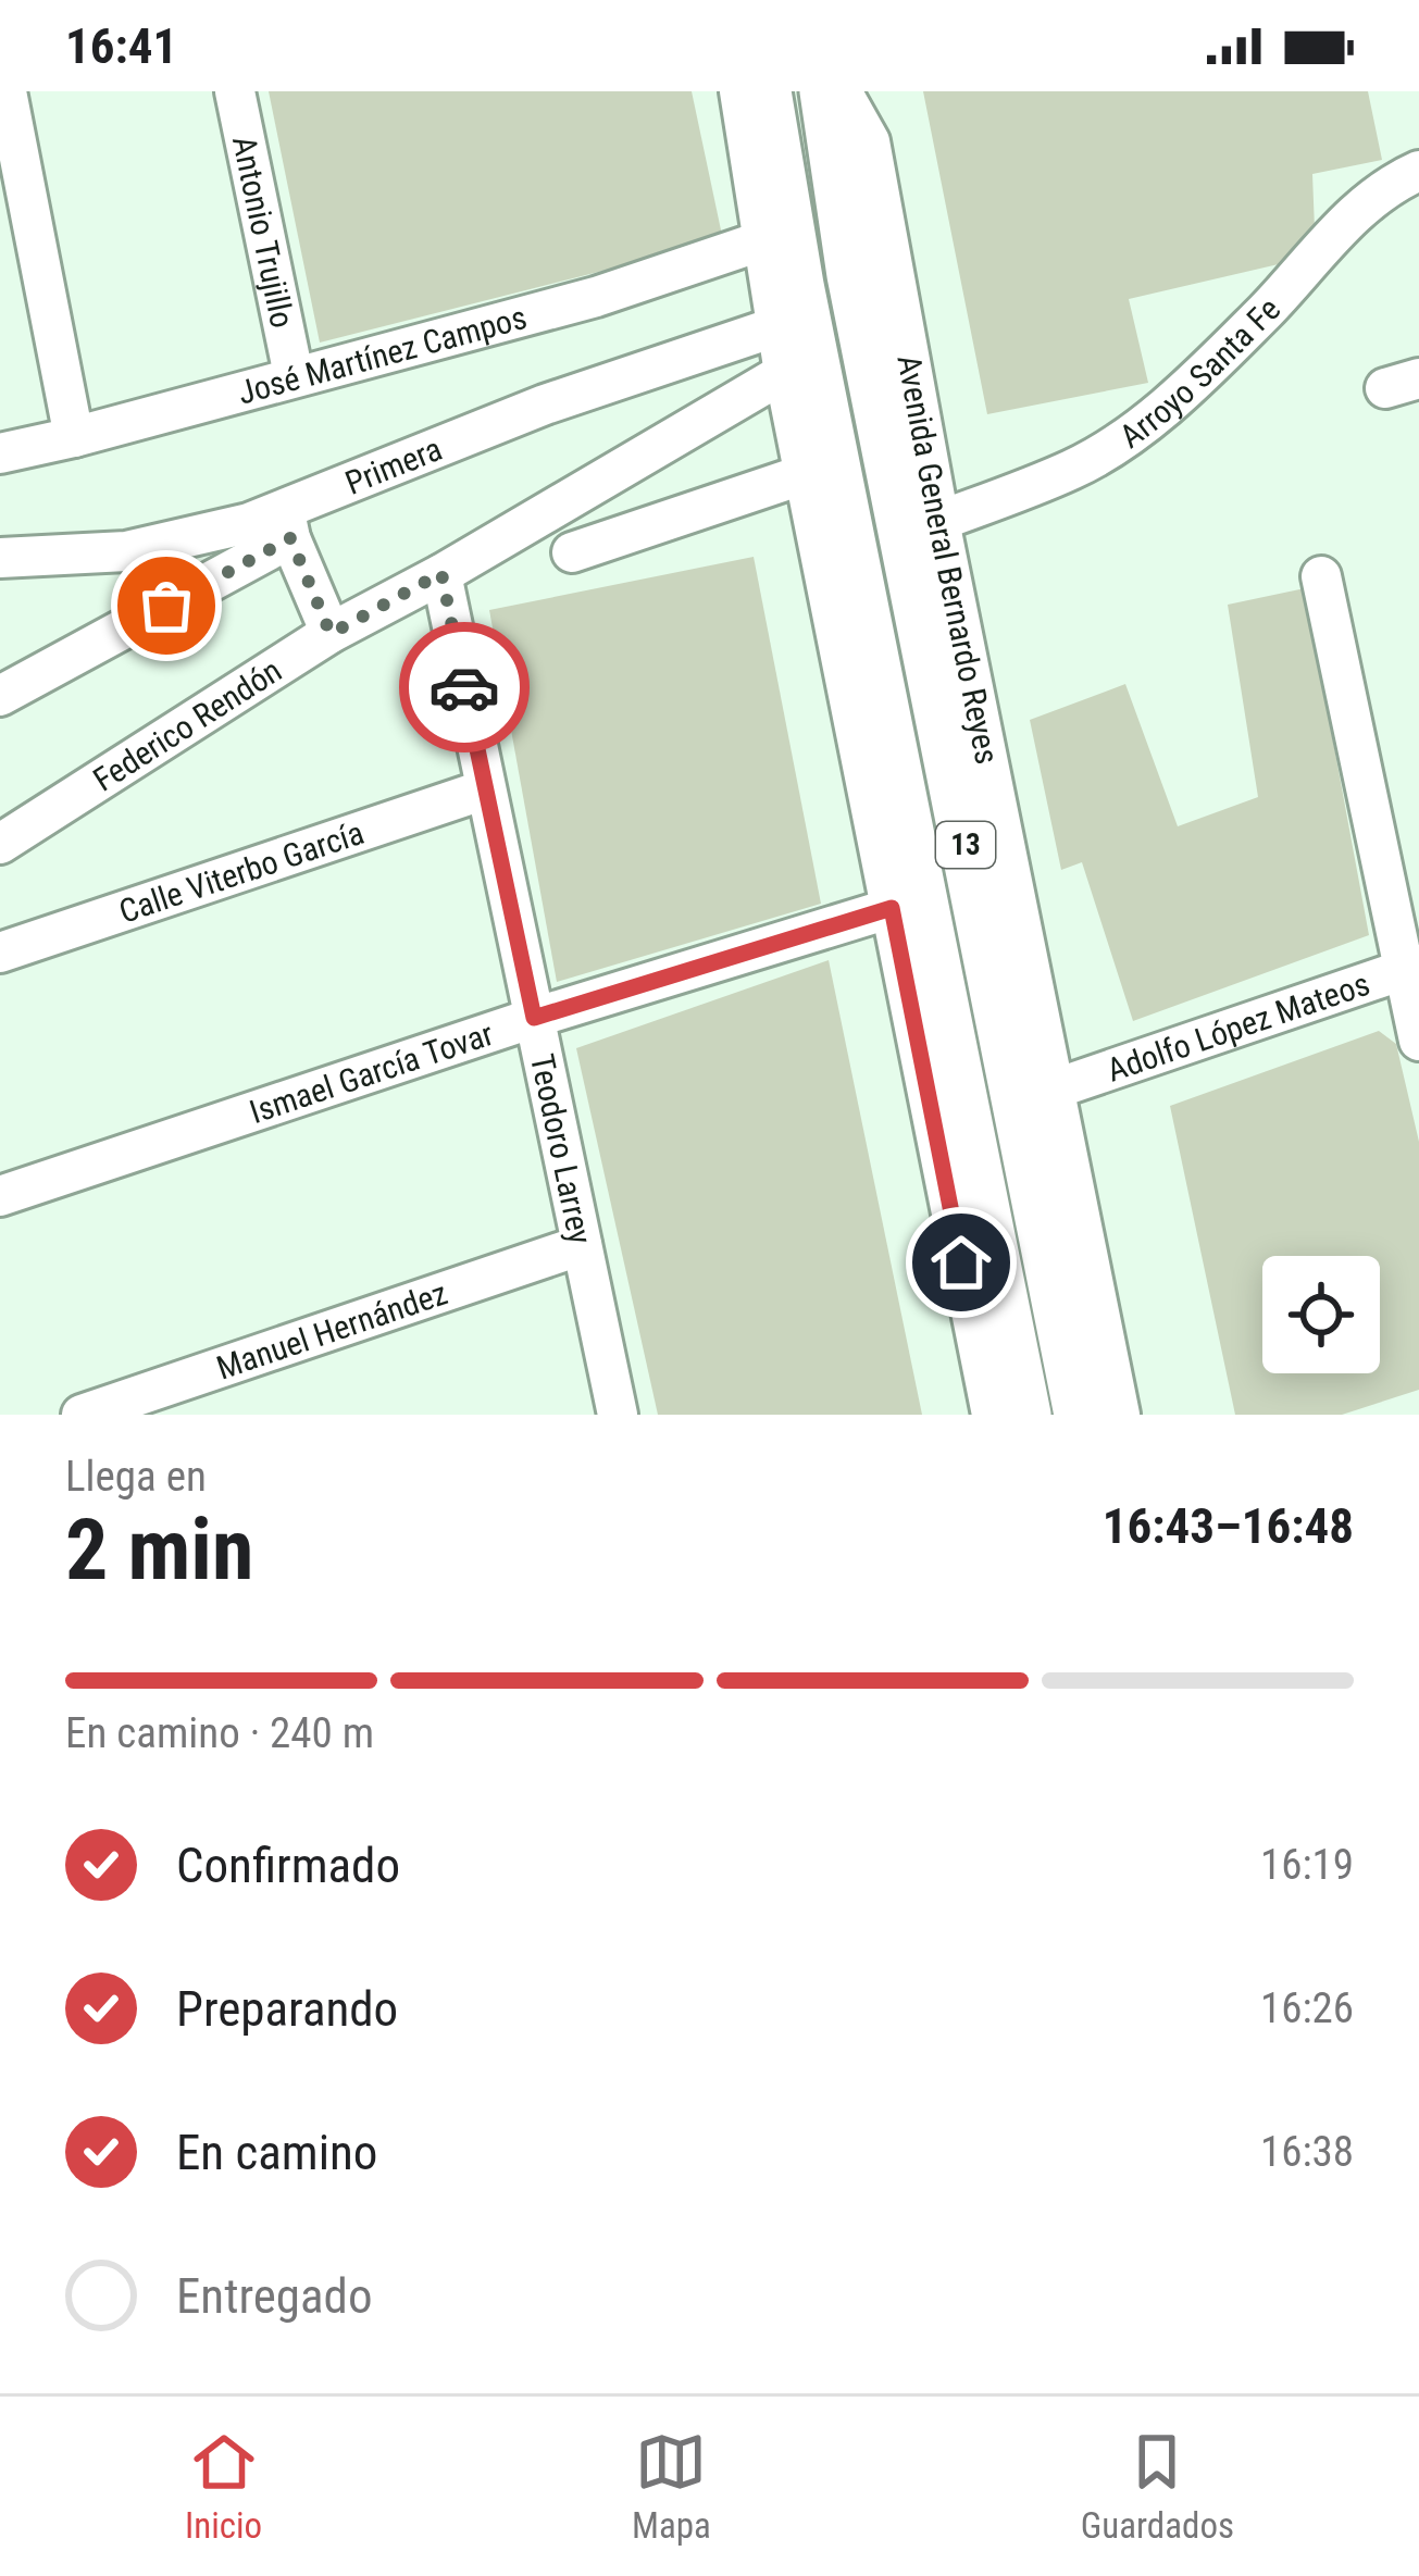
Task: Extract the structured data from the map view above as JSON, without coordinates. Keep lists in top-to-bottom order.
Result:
{
  "streets": {
    "main road": ["Avenida General Bernardo Reyes", "13"],
    "street": [
      "Antonio Trujillo",
      "José Martínez Campos",
      "Arroyo Santa Fe",
      "Primera",
      "Federico Rendón",
      "Calle Viterbo García",
      "Adolfo López Mateos",
      "Ismael García Tovar",
      "Teodoro Larrey",
      "Manuel Hernández"
    ]
  },
  "crossings": [
    ["Antonio Trujillo", "José Martínez Campos"],
    ["Arroyo Santa Fe", "Avenida General Bernardo Reyes"],
    ["Primera", "13"],
    ["Avenida General Bernardo Reyes", "Adolfo López Mateos"],
    ["Federico Rendón", "Teodoro Larrey"],
    ["Calle Viterbo García", "Teodoro Larrey"],
    ["Ismael García Tovar", "Teodoro Larrey"],
    ["Teodoro Larrey", "Manuel Hernández"]
  ],
  "page": {
    "status": "16:41",
    "heading": ["2 min", "Llega en", "16:43–16:48"],
    "bar": "En camino · 240 m",
    "list": [
      ["Confirmado", "16:19"],
      ["Preparando", "16:26"],
      ["En camino", "16:38"],
      "Entregado"
    ],
    "tabs": ["Inicio", "Mapa", "Guardados"]
  }
}
